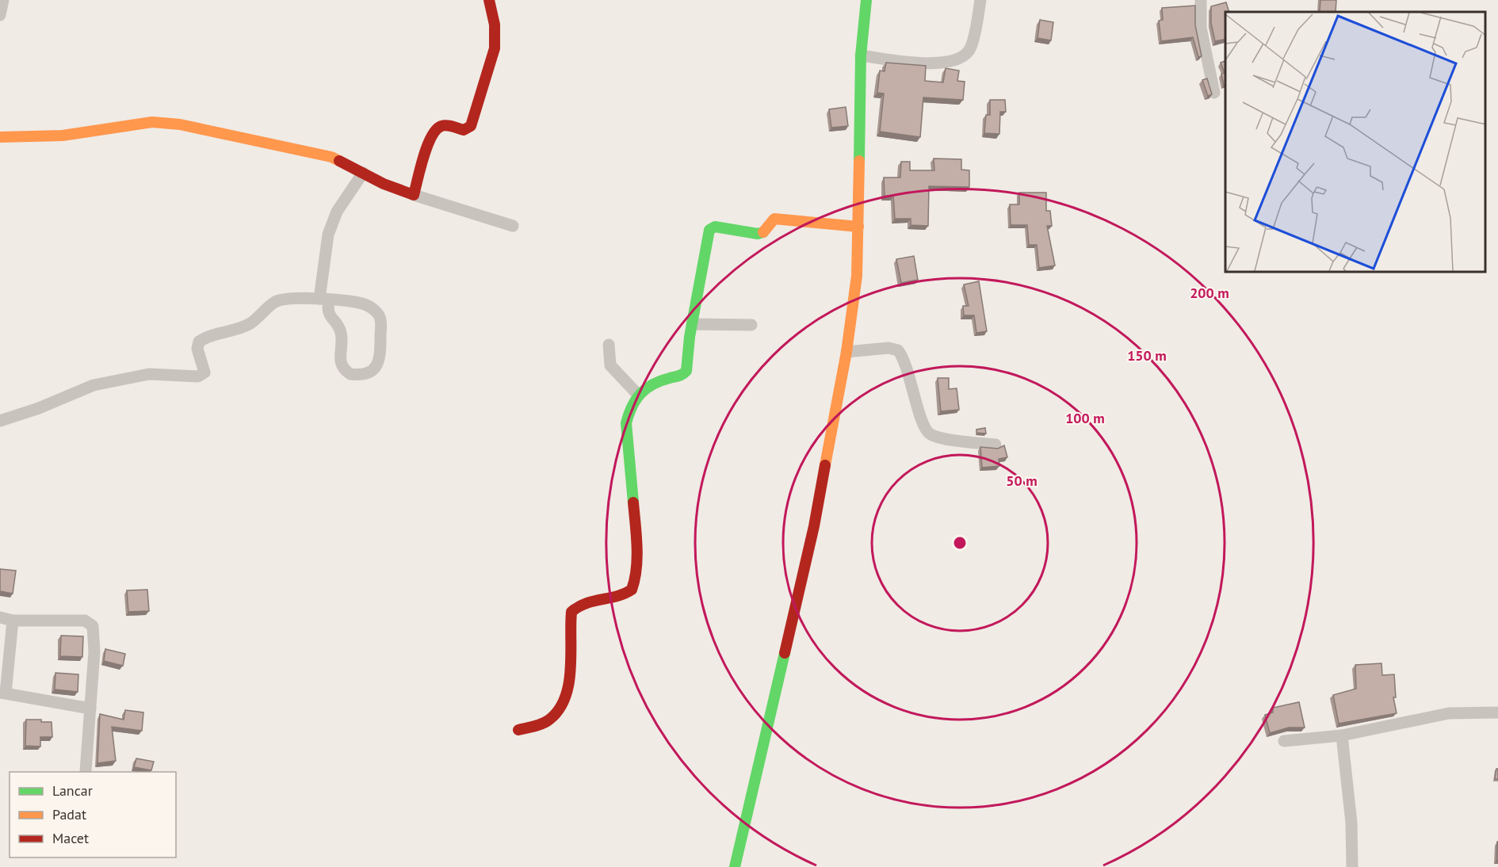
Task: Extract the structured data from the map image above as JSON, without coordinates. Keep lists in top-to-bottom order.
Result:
{
  "legend": ["Lancar", "Padat", "Macet"],
  "rings": [
    "200 m",
    "150 m",
    "100 m",
    "50 m"
  ]
}
